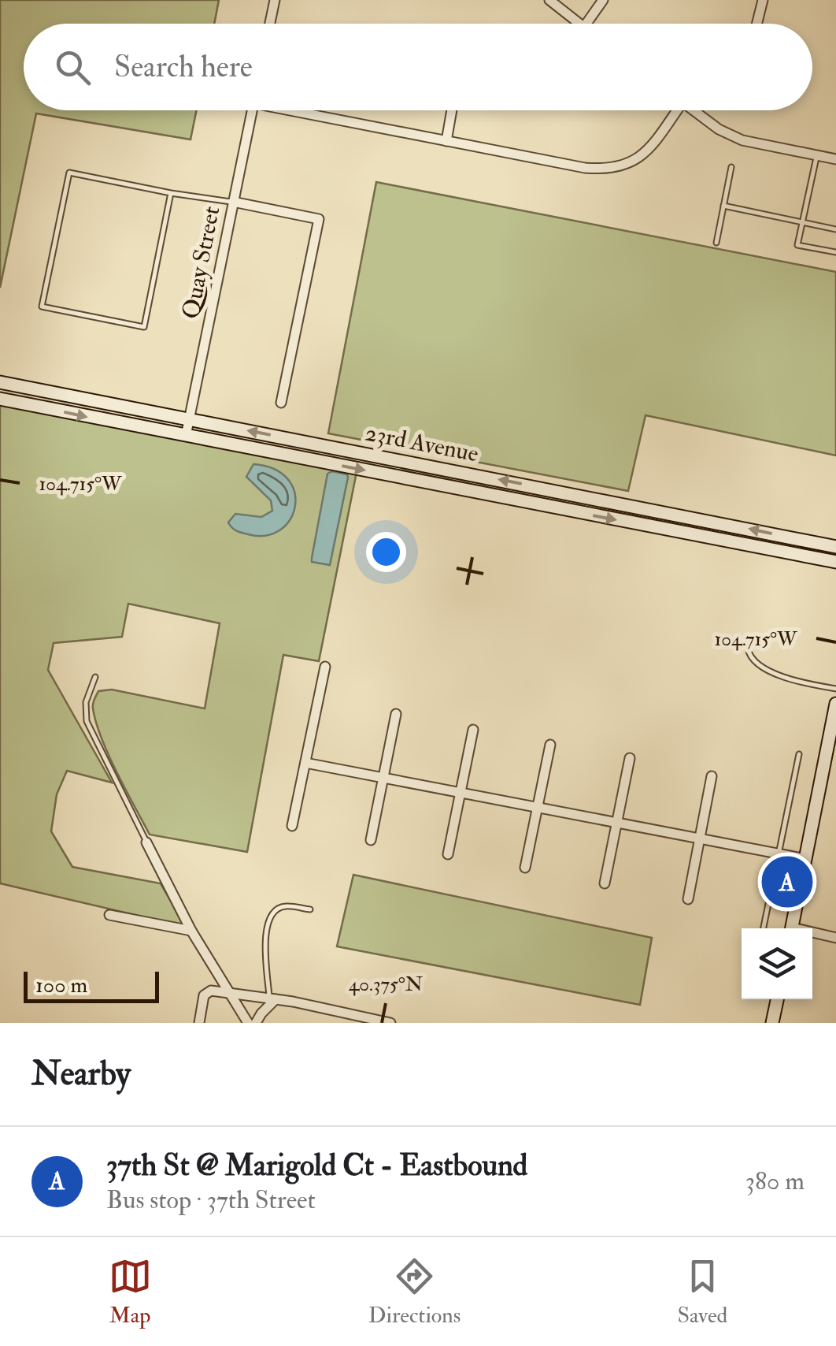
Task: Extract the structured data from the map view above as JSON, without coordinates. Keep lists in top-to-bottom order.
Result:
{
  "streets": {
    "main road": ["23rd Avenue"],
    "street": ["Quay Street"]
  },
  "crossings": [
    ["Quay Street", "23rd Avenue"]
  ],
  "scale_bar": "100 m",
  "page": {
    "search": "Search here",
    "pins": "A",
    "scale": "100 m",
    "heading": "Nearby",
    "list": [
      {
        "mark": "A",
        "name": "37th St @ Marigold Ct - Eastbound",
        "note": "Bus stop · 37th Street",
        "value": "380 m"
      }
    ],
    "nav": ["Map", "Directions", "Saved"]
  },
  "coordinates": ["104.715°W", "40.375°N"]
}
